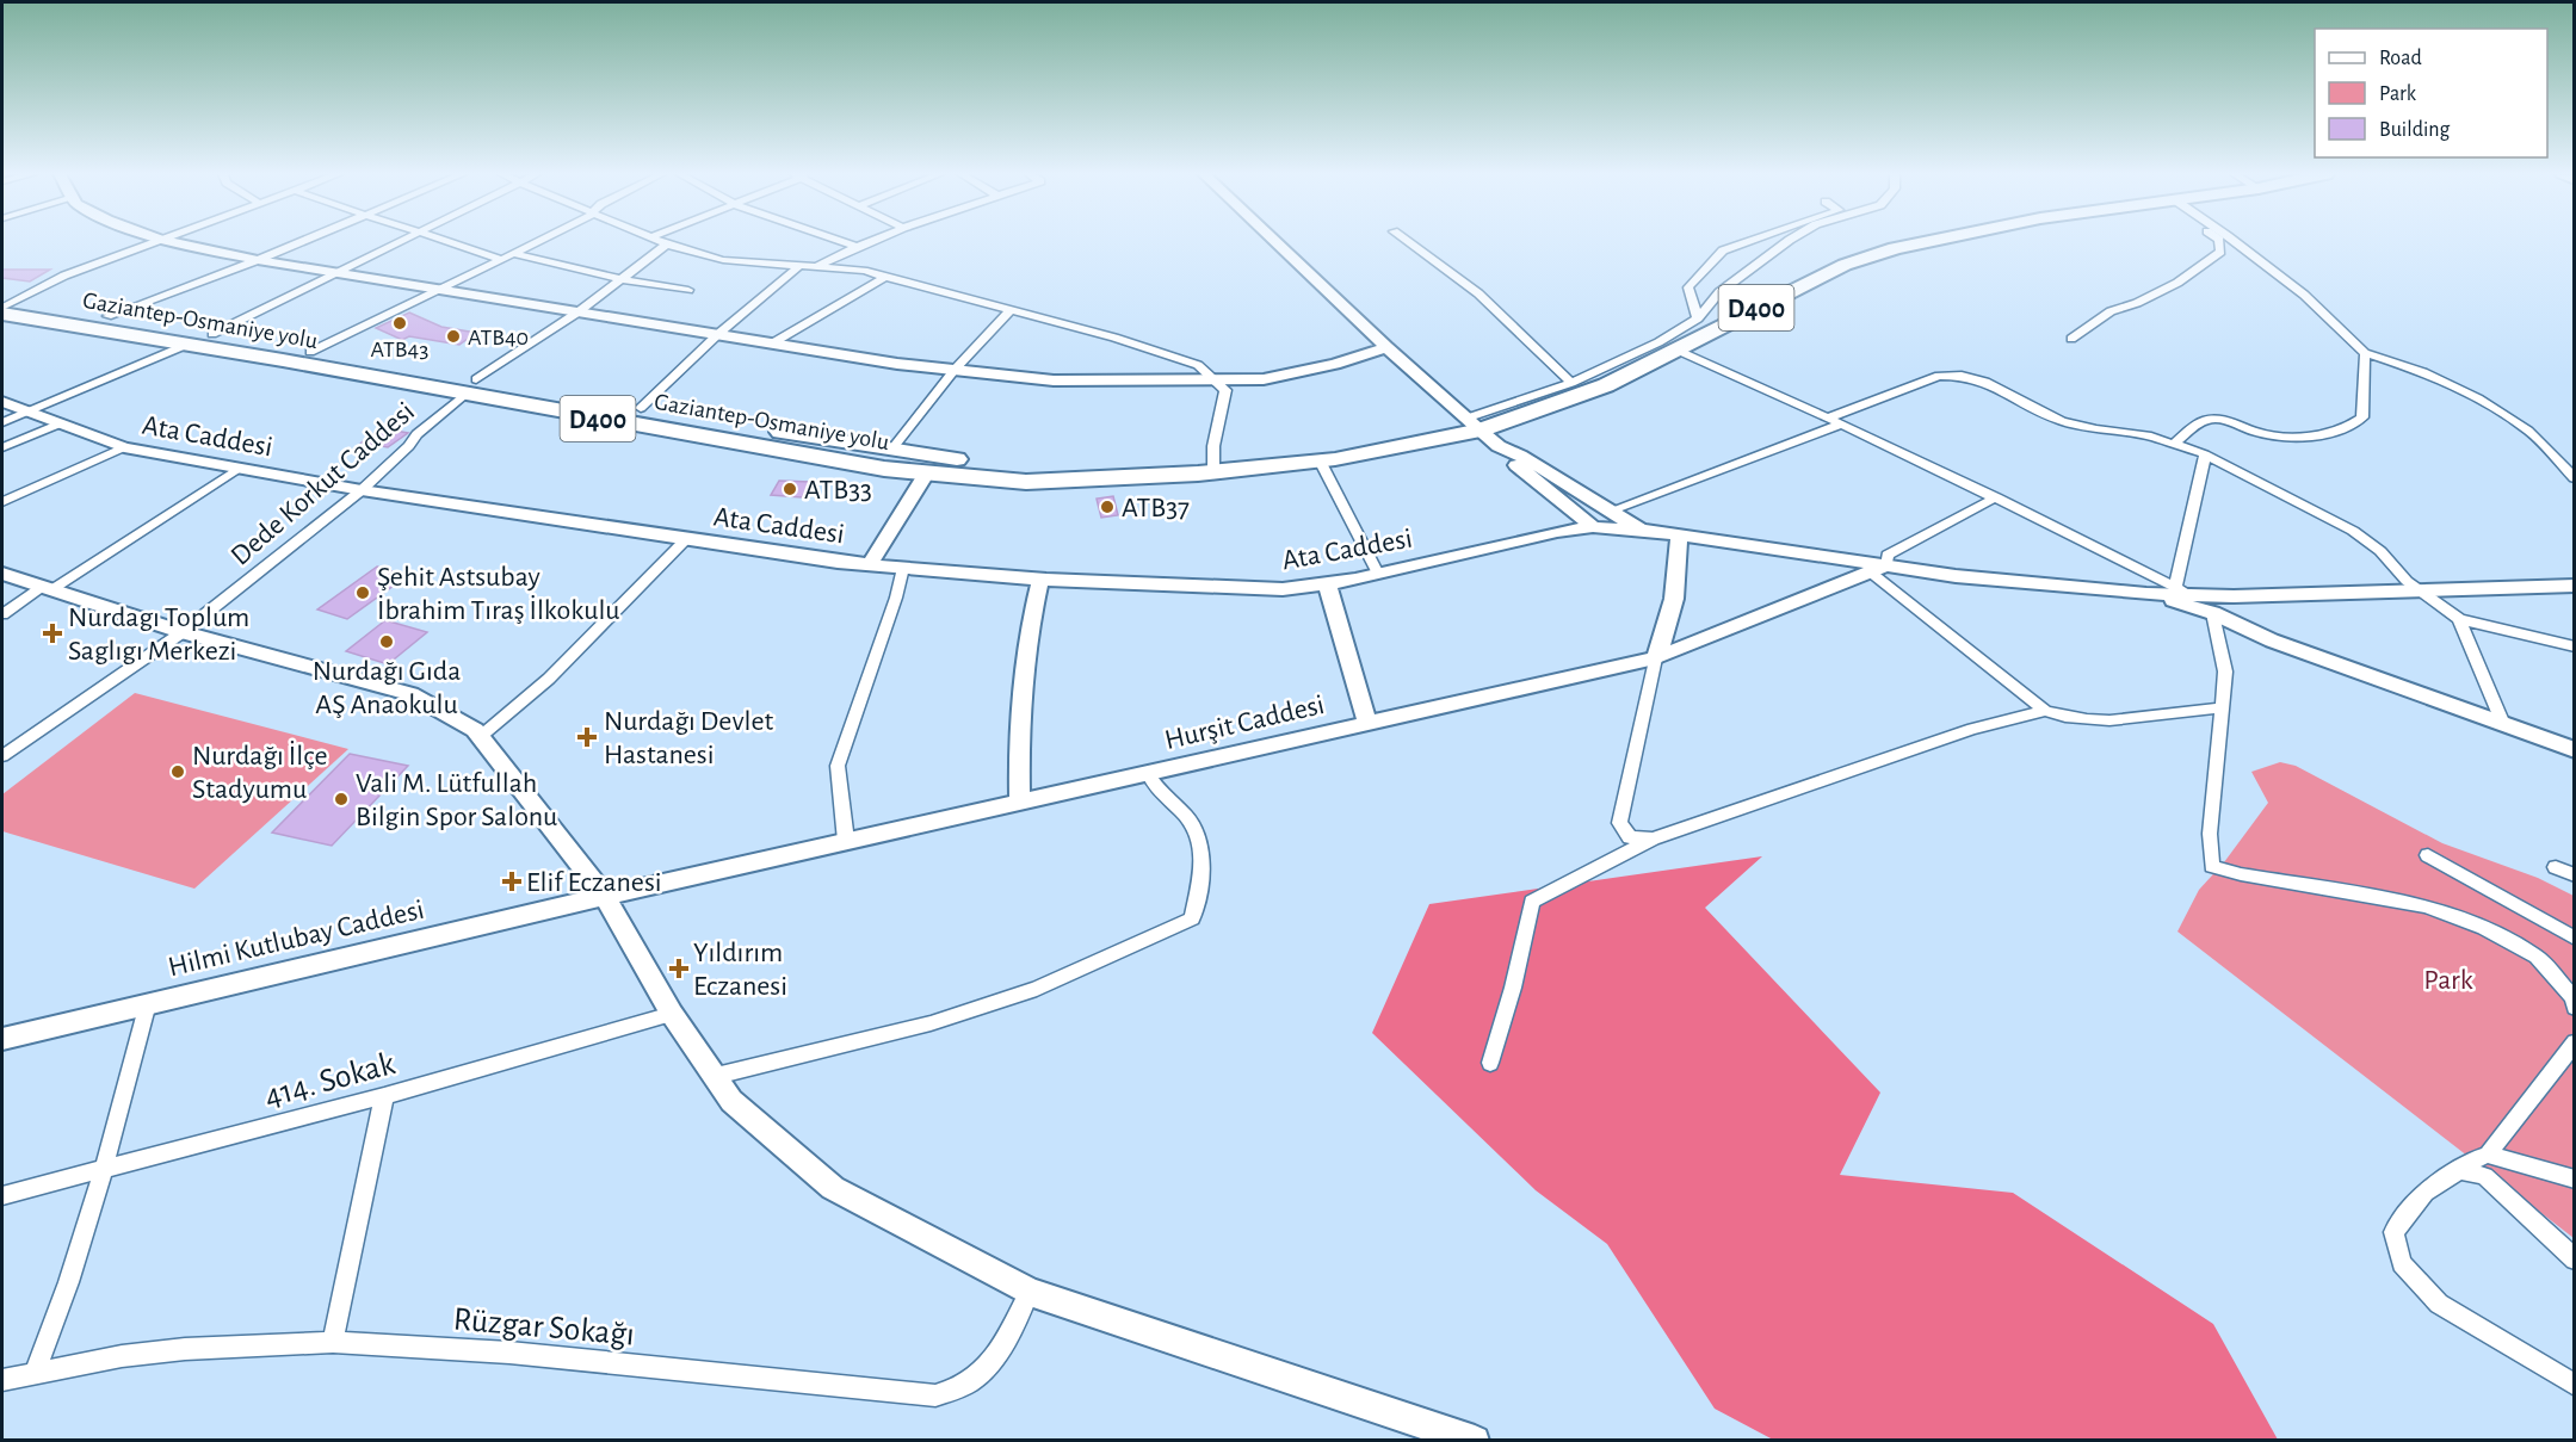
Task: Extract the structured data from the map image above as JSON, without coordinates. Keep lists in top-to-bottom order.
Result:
{
  "streets": {
    "highway": ["D400", "Gaziantep-Osmaniye yolu"],
    "street": [
      "Ata Caddesi",
      "Dede Korkut Caddesi",
      "Hurşit Caddesi",
      "Hilmi Kutlubay Caddesi",
      "414. Sokak",
      "Rüzgar Sokağı"
    ]
  },
  "crossings": [
    ["Gaziantep-Osmaniye yolu", "Dede Korkut Caddesi"],
    ["Ata Caddesi", "Dede Korkut Caddesi"],
    ["Hurşit Caddesi", "Hilmi Kutlubay Caddesi"]
  ],
  "parks": ["Park"],
  "places": {
    "other": [
      "ATB43",
      "ATB40",
      "ATB33",
      "ATB37",
      "Şehit Astsubay İbrahim Tıraş İlkokulu",
      "Nurdağı Gıda AŞ Anaokulu",
      "Nurdağı İlçe Stadyumu",
      "Vali M. Lütfullah Bilgin Spor Salonu"
    ],
    "health": [
      "Nurdagı Toplum Saglıgı Merkezi",
      "Nurdağı Devlet Hastanesi",
      "Elif Eczanesi",
      "Yıldırım Eczanesi"
    ]
  },
  "legend": ["Road", "Park", "Building"]
}
